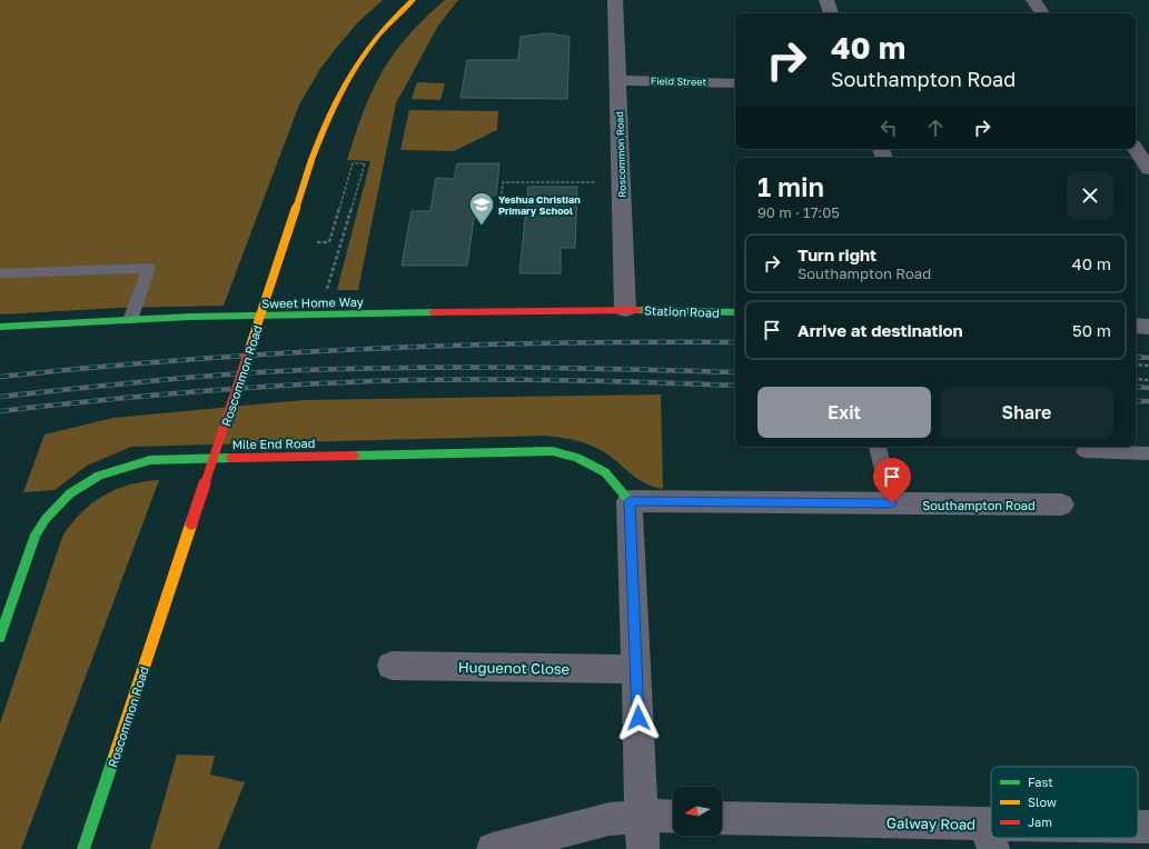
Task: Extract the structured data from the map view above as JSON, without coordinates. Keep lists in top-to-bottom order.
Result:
{
  "streets": {
    "street": [
      "Field Street",
      "Roscommon Road",
      "Sweet Home Way",
      "Station Road",
      "Mile End Road",
      "Southampton Road",
      "Huguenot Close",
      "Galway Road"
    ]
  },
  "crossings": [
    ["Field Street", "Roscommon Road"],
    ["Roscommon Road", "Sweet Home Way"],
    ["Roscommon Road", "Station Road"],
    ["Sweet Home Way", "Station Road"],
    ["Mile End Road", "Southampton Road"]
  ],
  "places": {
    "school or university": ["Yeshua Christian Primary School"]
  },
  "legend": ["Fast", "Slow", "Jam"],
  "north": "left",
  "page": {
    "turn": ["40 m", "Southampton Road"],
    "heading": ["1 min", "90 m · 17:05"],
    "list": [
      {
        "name": "Turn right",
        "note": "Southampton Road",
        "value": "40 m"
      },
      {
        "name": "Arrive at destination",
        "value": "50 m"
      }
    ],
    "buttons": ["Exit", "Share"]
  }
}
